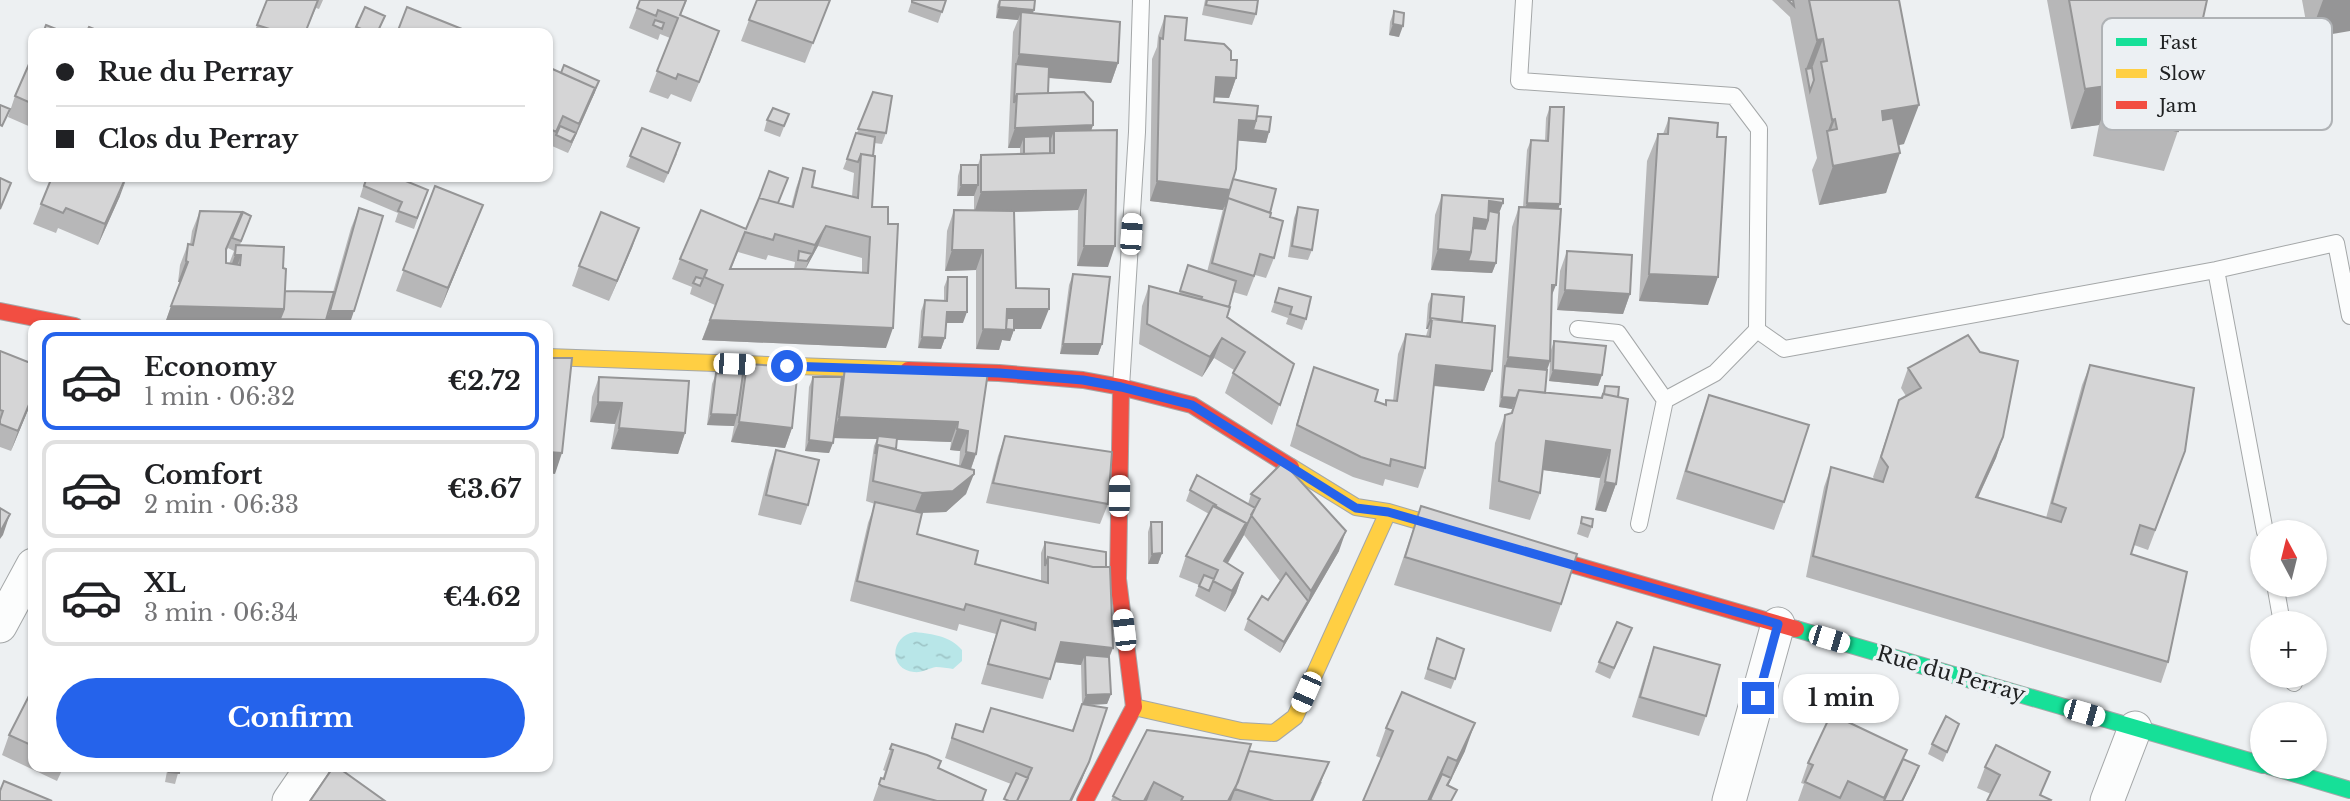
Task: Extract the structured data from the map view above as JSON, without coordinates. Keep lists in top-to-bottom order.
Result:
{
  "streets": {
    "street": ["Rue du Perray"]
  },
  "legend": ["Fast", "Slow", "Jam"],
  "north": "top",
  "page": {
    "banner": ["Rue du Perray", "Clos du Perray"],
    "list": [
      {
        "name": "Economy",
        "note": "1 min · 06:32",
        "value": "€2.72"
      },
      {
        "name": "Comfort",
        "note": "2 min · 06:33",
        "value": "€3.67"
      },
      {
        "name": "XL",
        "note": "3 min · 06:34",
        "value": "€4.62"
      }
    ],
    "map_buttons": ["+", "−"],
    "buttons": "Confirm",
    "bubble": "1 min"
  }
}
